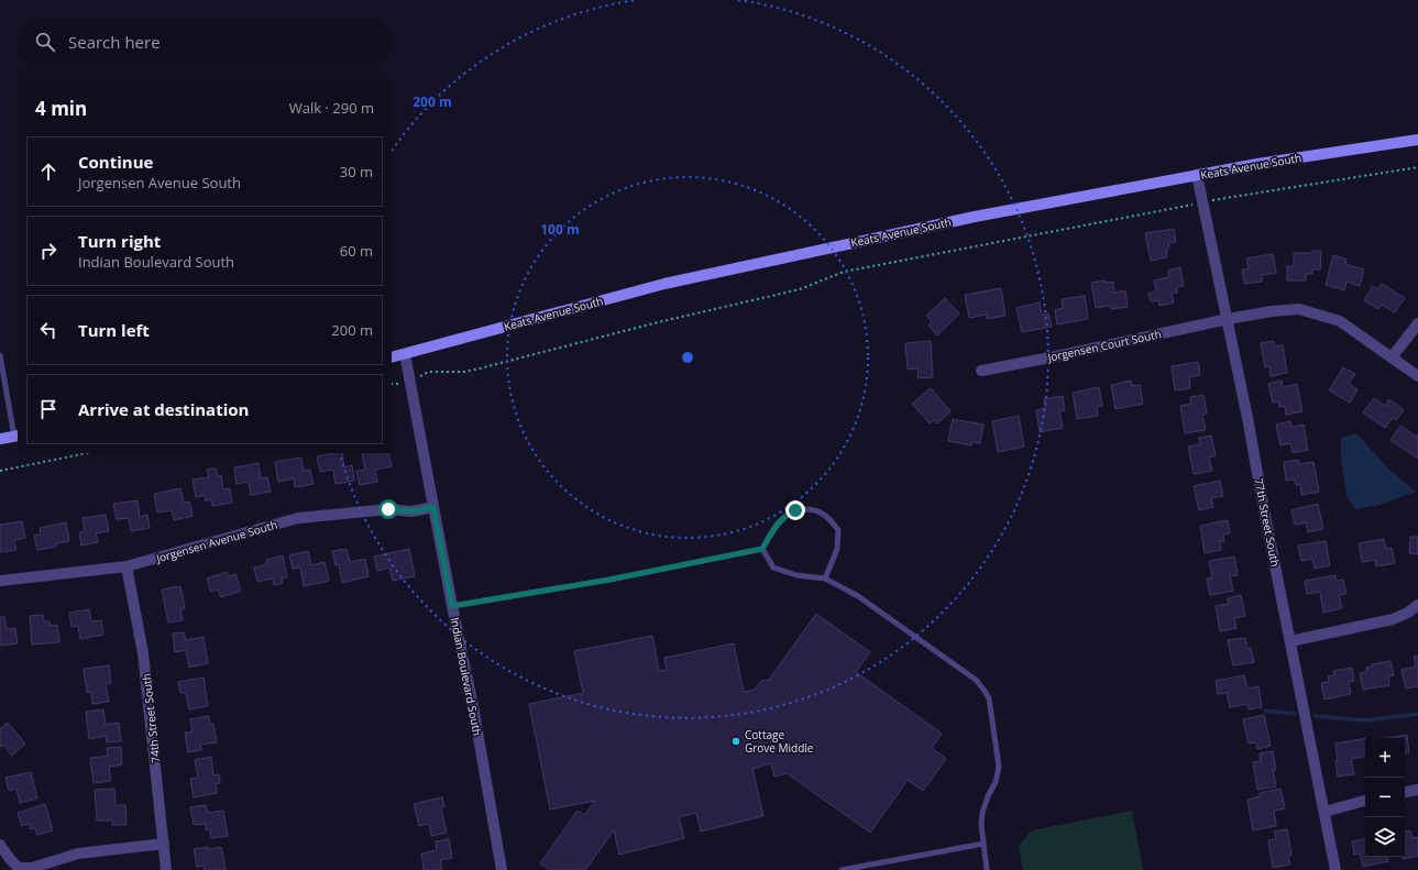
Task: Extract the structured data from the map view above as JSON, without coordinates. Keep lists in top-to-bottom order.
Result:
{
  "streets": {
    "main road": ["Keats Avenue South"],
    "street": [
      "Jorgensen Court South",
      "77th Street South",
      "Jorgensen Avenue South",
      "Indian Boulevard South",
      "74th Street South"
    ]
  },
  "crossings": [
    ["Keats Avenue South", "77th Street South"],
    ["Keats Avenue South", "Indian Boulevard South"],
    ["Jorgensen Court South", "77th Street South"],
    ["Jorgensen Avenue South", "Indian Boulevard South"],
    ["Jorgensen Avenue South", "74th Street South"]
  ],
  "places": ["Cottage Grove Middle"],
  "page": {
    "search": "Search here",
    "heading": ["4 min", "Walk · 290 m"],
    "list": [
      ["Continue", "Jorgensen Avenue South", "30 m"],
      ["Turn right", "Indian Boulevard South", "60 m"],
      ["Turn left", "200 m"],
      "Arrive at destination"
    ],
    "map_buttons": ["+", "−"]
  },
  "rings": ["200 m", "100 m"]
}
